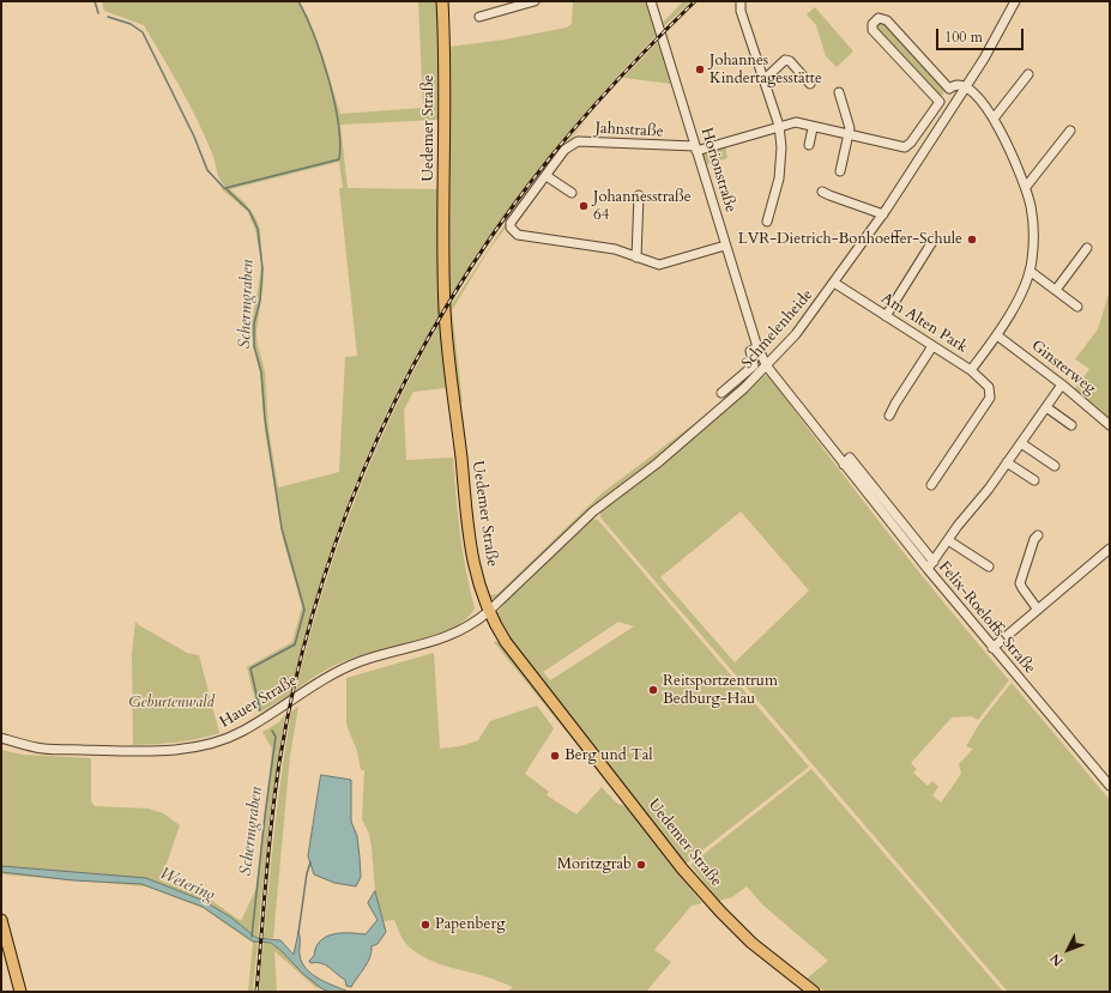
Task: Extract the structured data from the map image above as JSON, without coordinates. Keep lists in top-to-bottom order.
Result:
{
  "streets": {
    "main road": ["Uedemer Straße"],
    "street": [
      "Jahnstraße",
      "Horionstraße",
      "Am Alten Park",
      "Schmelenheide",
      "Ginsterweg",
      "Felix-Roeloffs-Straße",
      "Hauer Straße"
    ]
  },
  "crossings": [
    ["Uedemer Straße", "Schmelenheide"],
    ["Uedemer Straße", "Hauer Straße"],
    ["Jahnstraße", "Horionstraße"],
    ["Horionstraße", "Schmelenheide"],
    ["Horionstraße", "Felix-Roeloffs-Straße"],
    ["Am Alten Park", "Schmelenheide"],
    ["Am Alten Park", "Ginsterweg"],
    ["Schmelenheide", "Felix-Roeloffs-Straße"],
    ["Schmelenheide", "Hauer Straße"]
  ],
  "water": ["Schermgraben", "Wetering"],
  "parks": ["Geburtenwald"],
  "places": [
    "Johannes Kindertagesstätte",
    "Johannesstraße 64",
    "LVR-Dietrich-Bonhoeffer-Schule",
    "Reitsportzentrum Bedburg-Hau",
    "Berg und Tal",
    "Moritzgrab",
    "Papenberg"
  ],
  "scale_bar": "100 m",
  "north": "bottom left"
}
